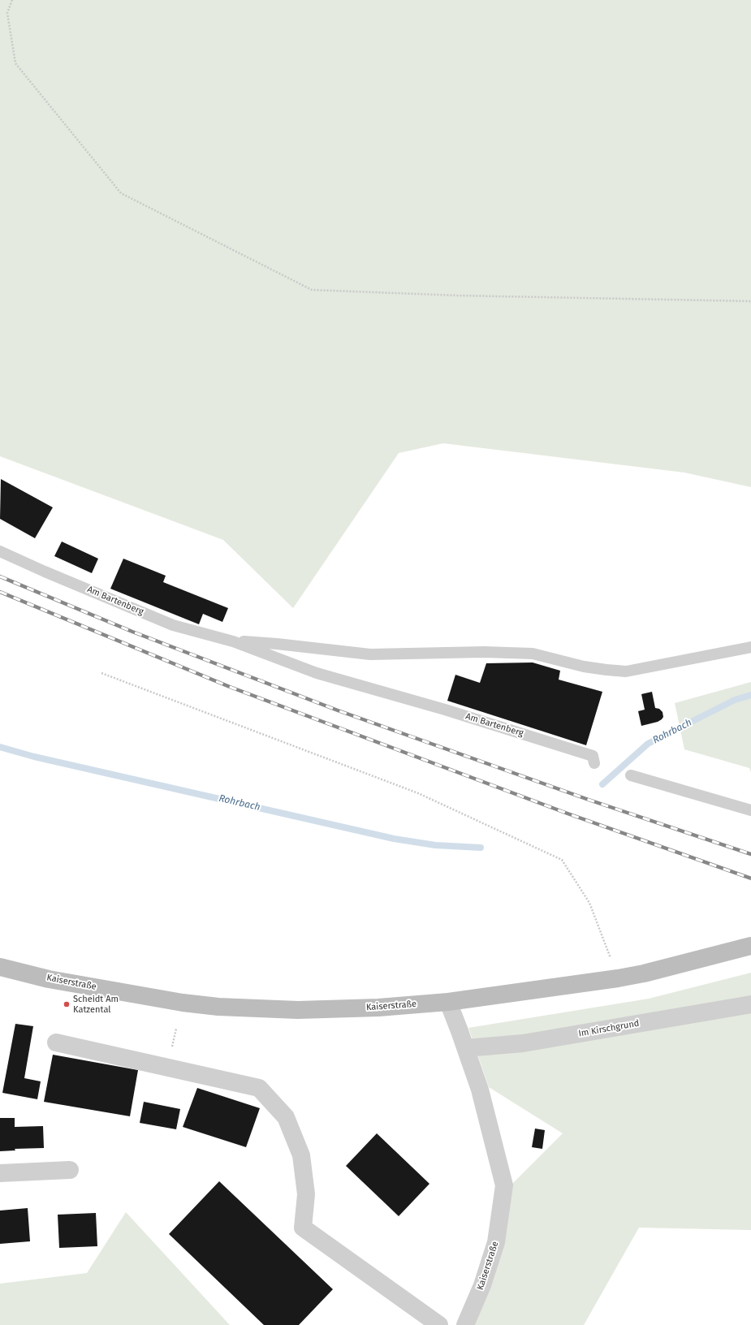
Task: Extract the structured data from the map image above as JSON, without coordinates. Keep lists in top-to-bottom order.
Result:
{
  "streets": {
    "main road": ["Kaiserstraße"],
    "street": ["Im Kirschgrund"],
    "lane": ["Am Bartenberg"]
  },
  "crossings": [
    ["Kaiserstraße", "Im Kirschgrund"]
  ],
  "water": ["Rohrbach"],
  "places": ["Scheidt Am Katzental"]
}
